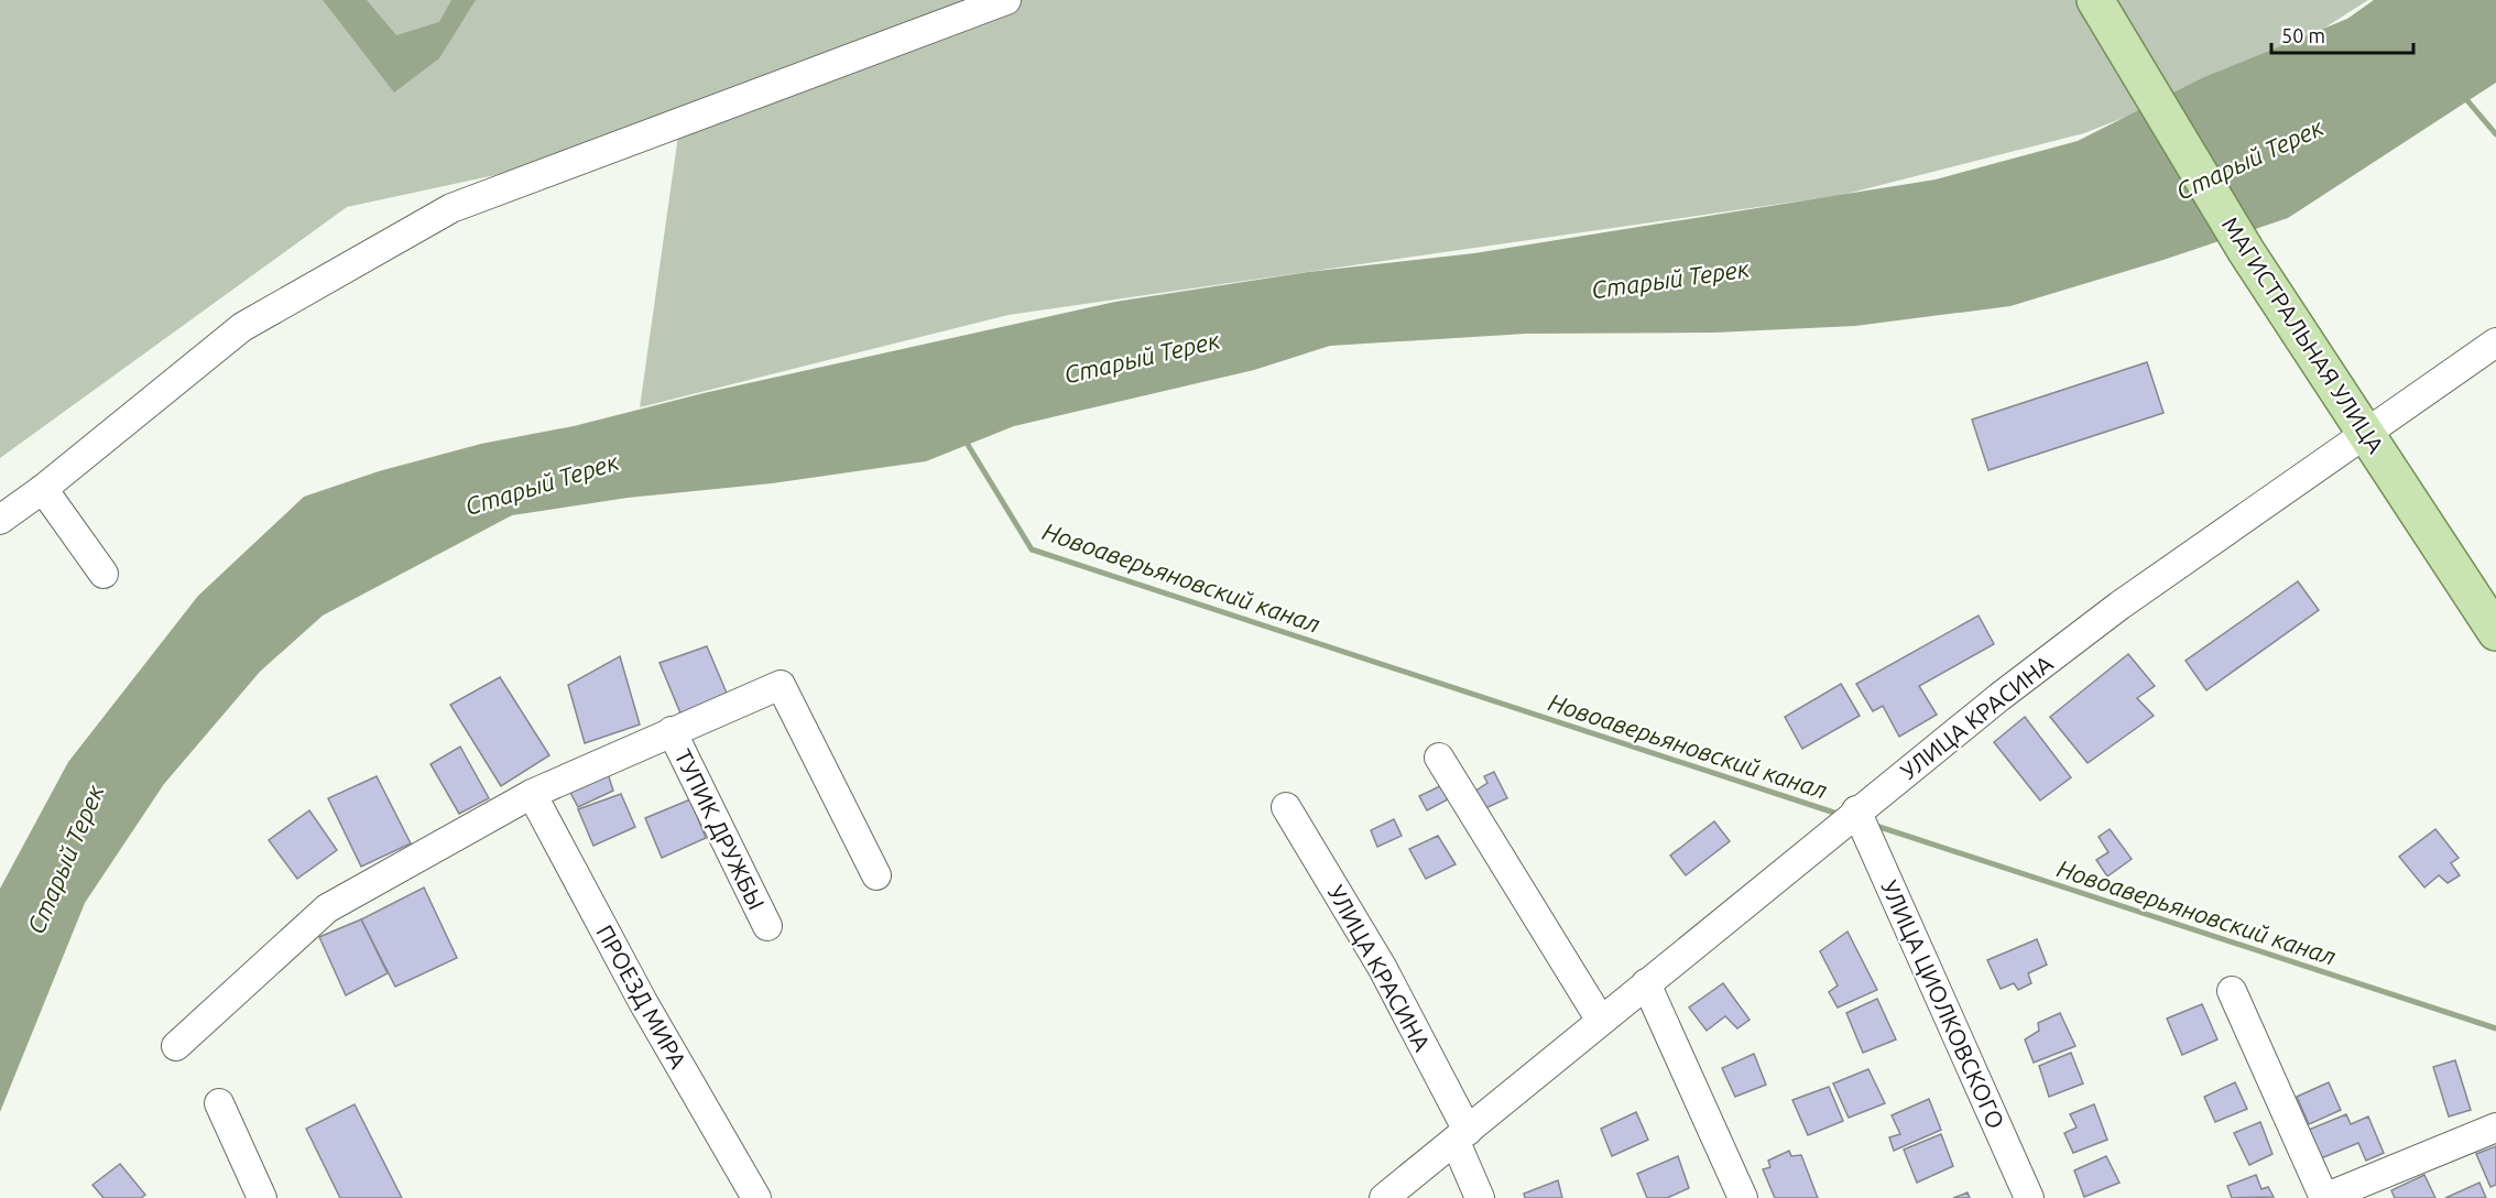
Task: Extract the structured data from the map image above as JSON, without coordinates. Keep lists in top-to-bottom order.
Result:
{
  "streets": {
    "main road": ["МАГИСТРАЛЬНАЯ УЛИЦА"],
    "street": [
      "УЛИЦА КРАСИНА",
      "ТУПИК ДРУЖБЫ",
      "ПРОЕЗД МИРА",
      "УЛИЦА ЦИОЛКОВСКОГО"
    ]
  },
  "crossings": [
    ["МАГИСТРАЛЬНАЯ УЛИЦА", "УЛИЦА КРАСИНА"],
    ["УЛИЦА КРАСИНА", "УЛИЦА ЦИОЛКОВСКОГО"]
  ],
  "water": ["Старый Терек", "Новоаверьяновский канал"],
  "scale_bar": "50 m"
}
